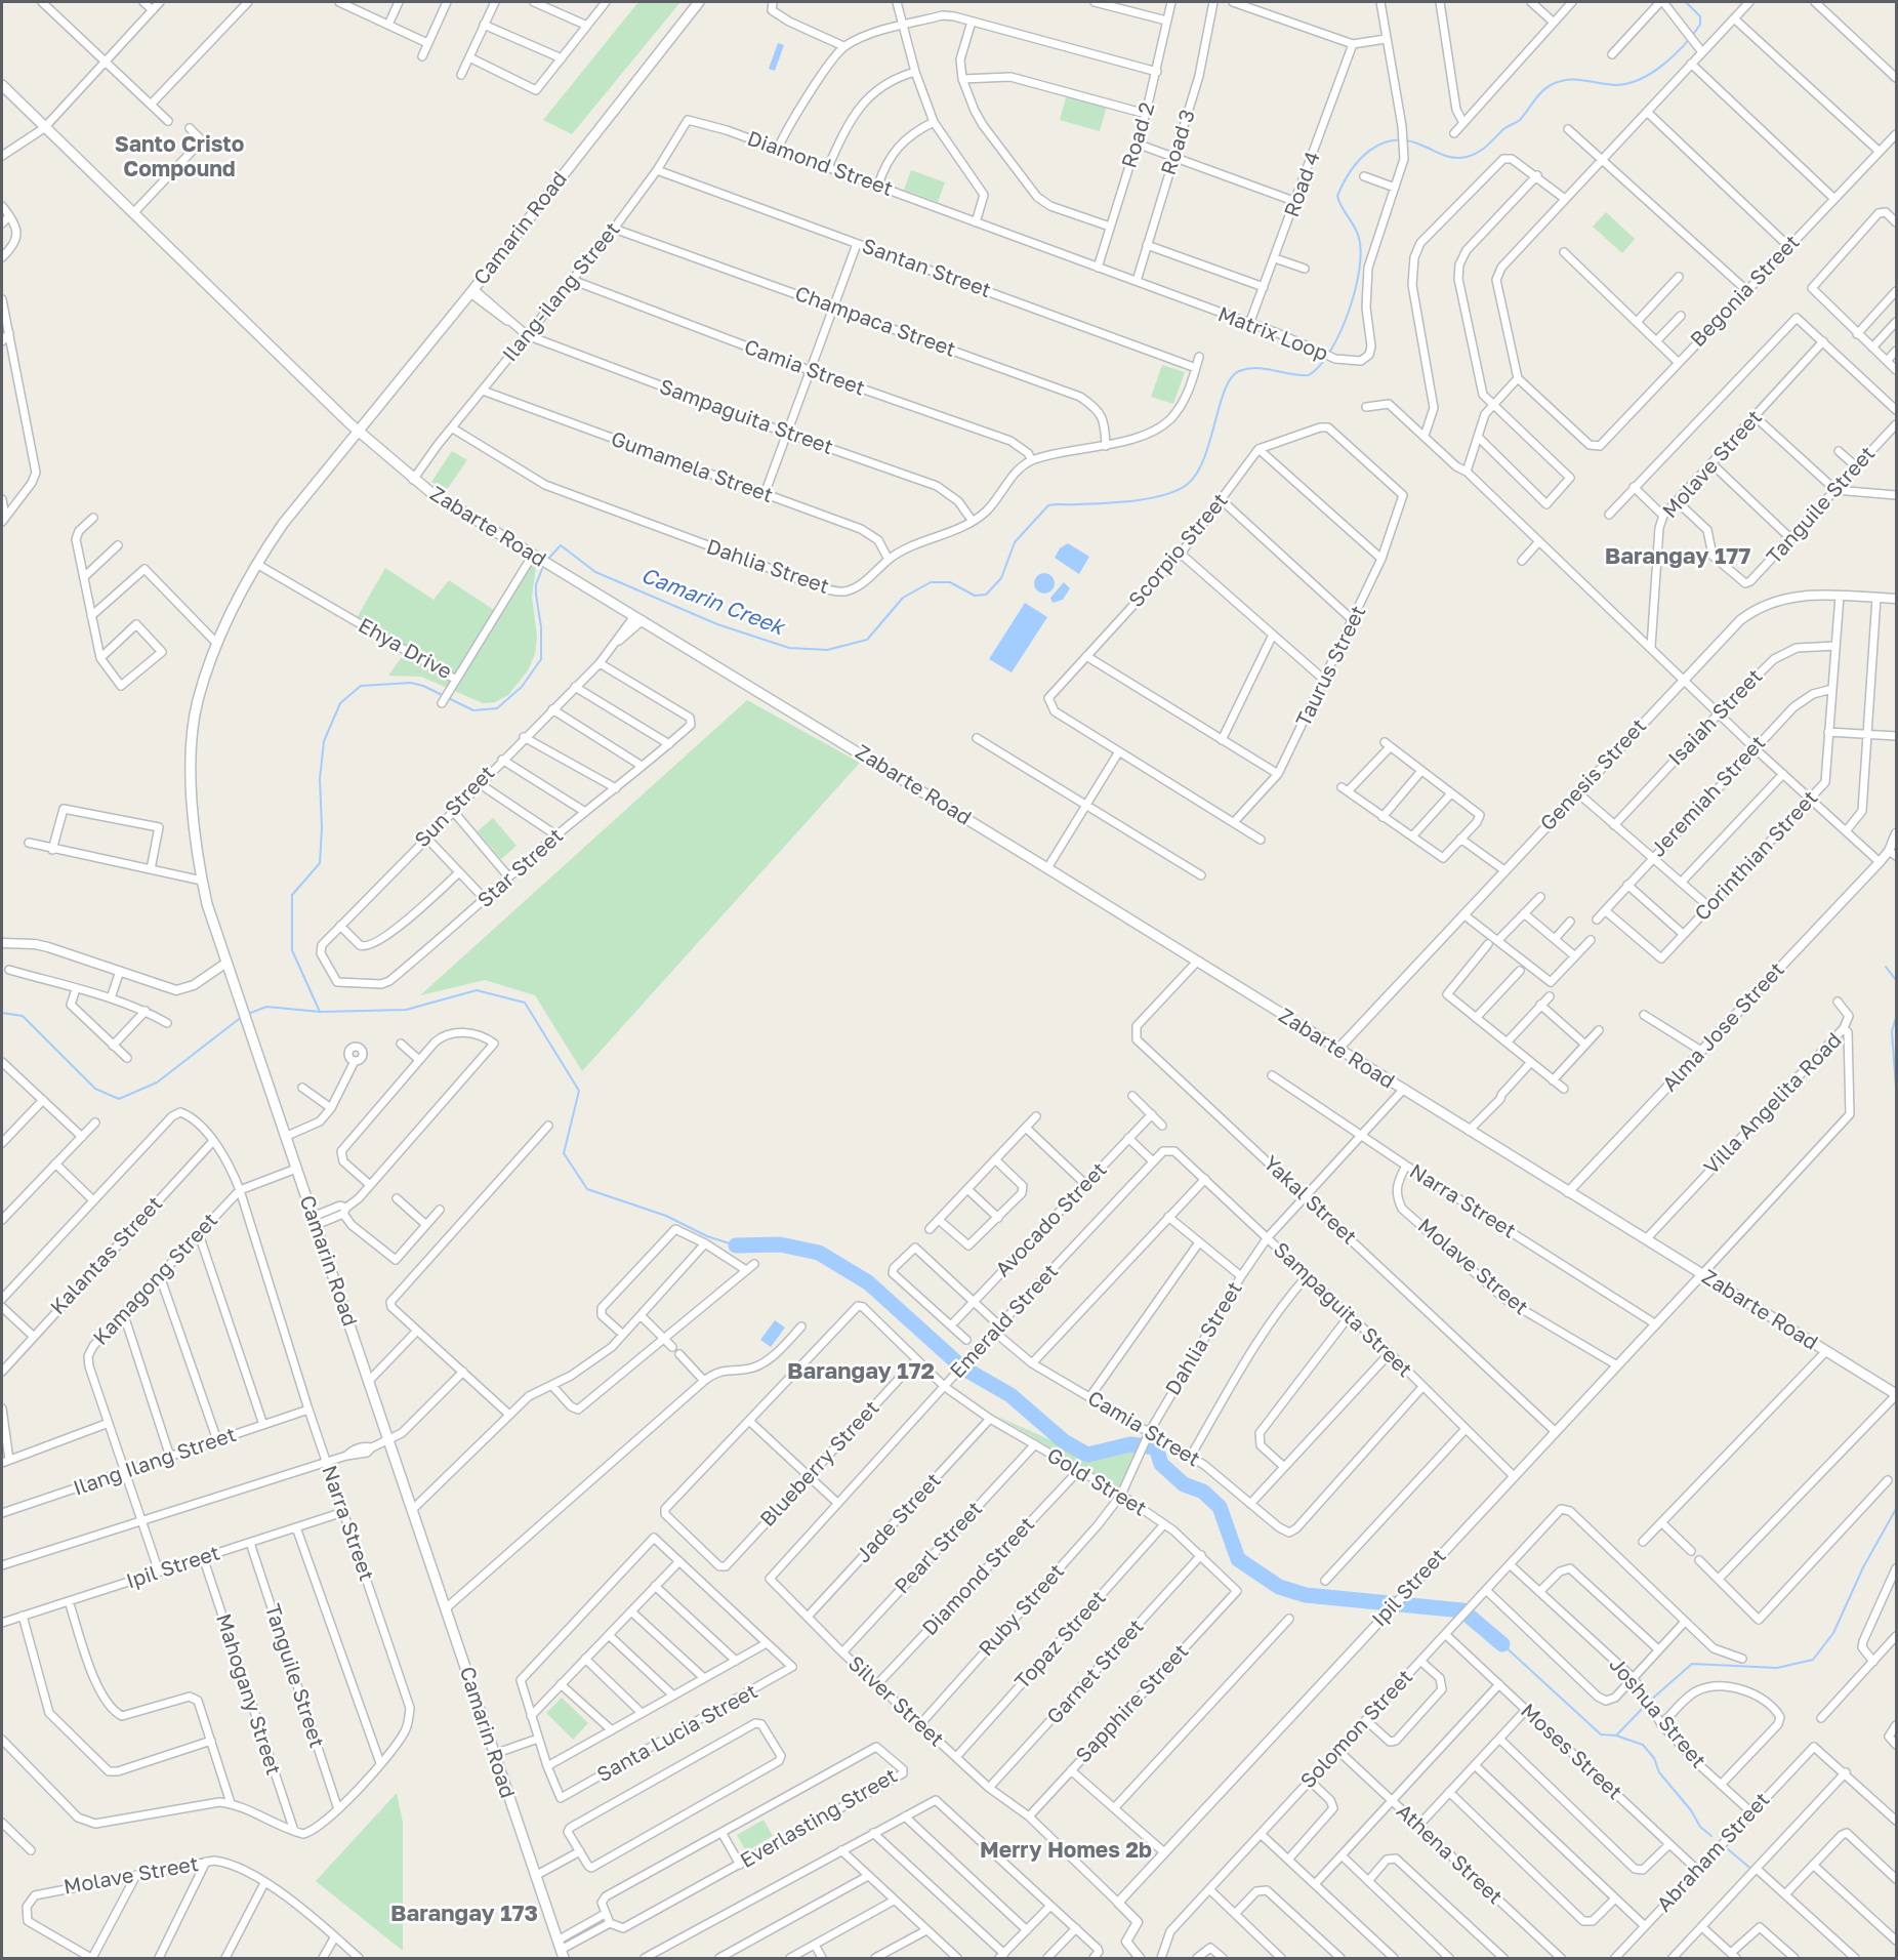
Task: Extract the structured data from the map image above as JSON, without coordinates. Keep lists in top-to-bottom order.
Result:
{
  "streets": {
    "main road": ["Camarin Road", "Zabarte Road"],
    "street": [
      "Road 2",
      "Road 3",
      "Diamond Street",
      "Road 4",
      "Santan Street",
      "Begonia Street",
      "Ilang-ilang Street",
      "Champaca Street",
      "Matrix Loop",
      "Camia Street",
      "Sampaguita Street",
      "Molave Street",
      "Gumamela Street",
      "Tanguile Street",
      "Scorpio Street",
      "Dahlia Street",
      "Ehya Drive",
      "Taurus Street",
      "Isaiah Street",
      "Genesis Street",
      "Jeremiah Street",
      "Sun Street",
      "Corinthian Street",
      "Star Street",
      "Alma Jose Street",
      "Villa Angelita Road",
      "Yakal Street",
      "Narra Street",
      "Avocado Street",
      "Kalantas Street",
      "Kamagong Street",
      "Emerald Street",
      "Ilang Ilang Street",
      "Blueberry Street",
      "Gold Street",
      "Jade Street",
      "Pearl Street",
      "Ipil Street",
      "Ruby Street",
      "Topaz Street",
      "Garnet Street",
      "Mahogany Street",
      "Silver Street",
      "Sapphire Street",
      "Joshua Street",
      "Solomon Street",
      "Santa Lucia Street",
      "Moses Street",
      "Everlasting Street",
      "Abraham Street",
      "Athena Street"
    ]
  },
  "crossings": [
    ["Road 2", "Matrix Loop"],
    ["Road 3", "Matrix Loop"],
    ["Diamond Street", "Ilang-ilang Street"],
    ["Diamond Street", "Matrix Loop"],
    ["Diamond Street", "Gold Street"],
    ["Diamond Street", "Silver Street"],
    ["Road 4", "Matrix Loop"],
    ["Camarin Road", "Sampaguita Street"],
    ["Camarin Road", "Zabarte Road"],
    ["Camarin Road", "Ehya Drive"],
    ["Camarin Road", "Kamagong Street"],
    ["Santan Street", "Ilang-ilang Street"],
    ["Ilang-ilang Street", "Champaca Street"],
    ["Ilang-ilang Street", "Camia Street"],
    ["Ilang-ilang Street", "Sampaguita Street"],
    ["Ilang-ilang Street", "Gumamela Street"],
    ["Ilang-ilang Street", "Zabarte Road"],
    ["Ilang-ilang Street", "Dahlia Street"],
    ["Camia Street", "Sampaguita Street"],
    ["Camia Street", "Dahlia Street"],
    ["Camia Street", "Avocado Street"],
    ["Camia Street", "Emerald Street"],
    ["Sampaguita Street", "Dahlia Street"],
    ["Sampaguita Street", "Emerald Street"],
    ["Sampaguita Street", "Ipil Street"],
    ["Molave Street", "Tanguile Street"],
    ["Molave Street", "Narra Street"],
    ["Molave Street", "Ipil Street"],
    ["Gumamela Street", "Dahlia Street"],
    ["Tanguile Street", "Narra Street"],
    ["Tanguile Street", "Ipil Street"],
    ["Zabarte Road", "Ehya Drive"],
    ["Zabarte Road", "Genesis Street"],
    ["Zabarte Road", "Sun Street"],
    ["Zabarte Road", "Alma Jose Street"],
    ["Zabarte Road", "Villa Angelita Road"],
    ["Zabarte Road", "Yakal Street"],
    ["Zabarte Road", "Ipil Street"],
    ["Scorpio Street", "Taurus Street"],
    ["Dahlia Street", "Yakal Street"],
    ["Dahlia Street", "Gold Street"],
    ["Dahlia Street", "Ruby Street"],
    ["Isaiah Street", "Corinthian Street"],
    ["Genesis Street", "Corinthian Street"],
    ["Jeremiah Street", "Corinthian Street"],
    ["Sun Street", "Star Street"],
    ["Villa Angelita Road", "Ipil Street"],
    ["Yakal Street", "Ipil Street"],
    ["Narra Street", "Kalantas Street"],
    ["Narra Street", "Kamagong Street"],
    ["Narra Street", "Ilang Ilang Street"],
    ["Narra Street", "Ipil Street"],
    ["Narra Street", "Mahogany Street"],
    ["Kamagong Street", "Ilang Ilang Street"],
    ["Kamagong Street", "Ipil Street"],
    ["Emerald Street", "Gold Street"],
    ["Emerald Street", "Silver Street"],
    ["Blueberry Street", "Gold Street"],
    ["Gold Street", "Jade Street"],
    ["Gold Street", "Pearl Street"],
    ["Gold Street", "Ruby Street"],
    ["Gold Street", "Topaz Street"],
    ["Gold Street", "Garnet Street"],
    ["Gold Street", "Sapphire Street"],
    ["Jade Street", "Silver Street"],
    ["Pearl Street", "Silver Street"],
    ["Ipil Street", "Mahogany Street"],
    ["Ipil Street", "Silver Street"],
    ["Ruby Street", "Silver Street"],
    ["Topaz Street", "Silver Street"],
    ["Garnet Street", "Silver Street"],
    ["Silver Street", "Sapphire Street"],
    ["Joshua Street", "Solomon Street"],
    ["Joshua Street", "Abraham Street"],
    ["Solomon Street", "Moses Street"],
    ["Solomon Street", "Athena Street"],
    ["Moses Street", "Abraham Street"]
  ],
  "districts": [
    "Santo Cristo Compound",
    "Barangay 177",
    "Barangay 172",
    "Merry Homes 2b",
    "Barangay 173"
  ],
  "water": ["Camarin Creek"]
}
